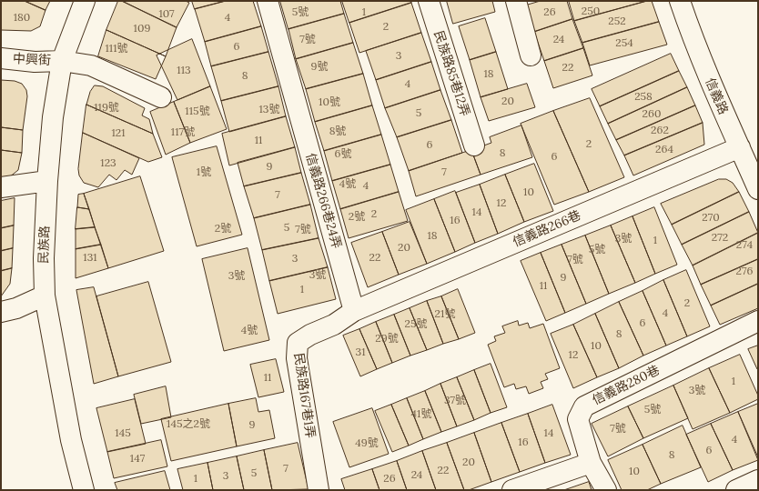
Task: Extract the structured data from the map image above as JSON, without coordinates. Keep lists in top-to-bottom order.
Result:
{
  "streets": {
    "street": [
      "中興街",
      "民族路85巷12弄",
      "信義路",
      "信義路266巷24弄",
      "信義路266巷",
      "民族路",
      "信義路280巷",
      "民族路167巷1弄"
    ]
  },
  "crossings": [
    ["中興街", "民族路"],
    ["信義路", "信義路266巷"],
    ["信義路266巷24弄", "信義路266巷"],
    ["信義路266巷24弄", "民族路167巷1弄"],
    ["信義路266巷", "民族路167巷1弄"]
  ],
  "house_numbers": [
    "250",
    "5號",
    "1",
    "26",
    "107",
    "180",
    "4",
    "252",
    "2",
    "109",
    "7號",
    "24",
    "254",
    "6",
    "111號",
    "3",
    "9號",
    "22",
    "113",
    "18",
    "8",
    "4",
    "258",
    "20",
    "10號",
    "119號",
    "13號",
    "115號",
    "5",
    "260",
    "262",
    "8號",
    "117號",
    "121",
    "11",
    "2",
    "6",
    "264",
    "8",
    "6號",
    "6",
    "123",
    "9",
    "1號",
    "7",
    "4號",
    "4",
    "10",
    "7",
    "12",
    "14",
    "2",
    "2號",
    "270",
    "16",
    "5",
    "2號",
    "7號",
    "18",
    "272",
    "3號",
    "1",
    "274",
    "20",
    "5號",
    "131",
    "22",
    "3",
    "7號",
    "276",
    "3號",
    "3號",
    "9",
    "11",
    "1",
    "2",
    "4",
    "21號",
    "6",
    "25號",
    "4號",
    "8",
    "29號",
    "10",
    "31",
    "12",
    "11",
    "1",
    "3號",
    "37號",
    "5號",
    "41號",
    "145之2號",
    "9",
    "7號",
    "145",
    "14",
    "4",
    "16",
    "49號",
    "6",
    "8",
    "147",
    "20",
    "7",
    "22",
    "10",
    "5",
    "24",
    "3",
    "1",
    "26"
  ]
}
